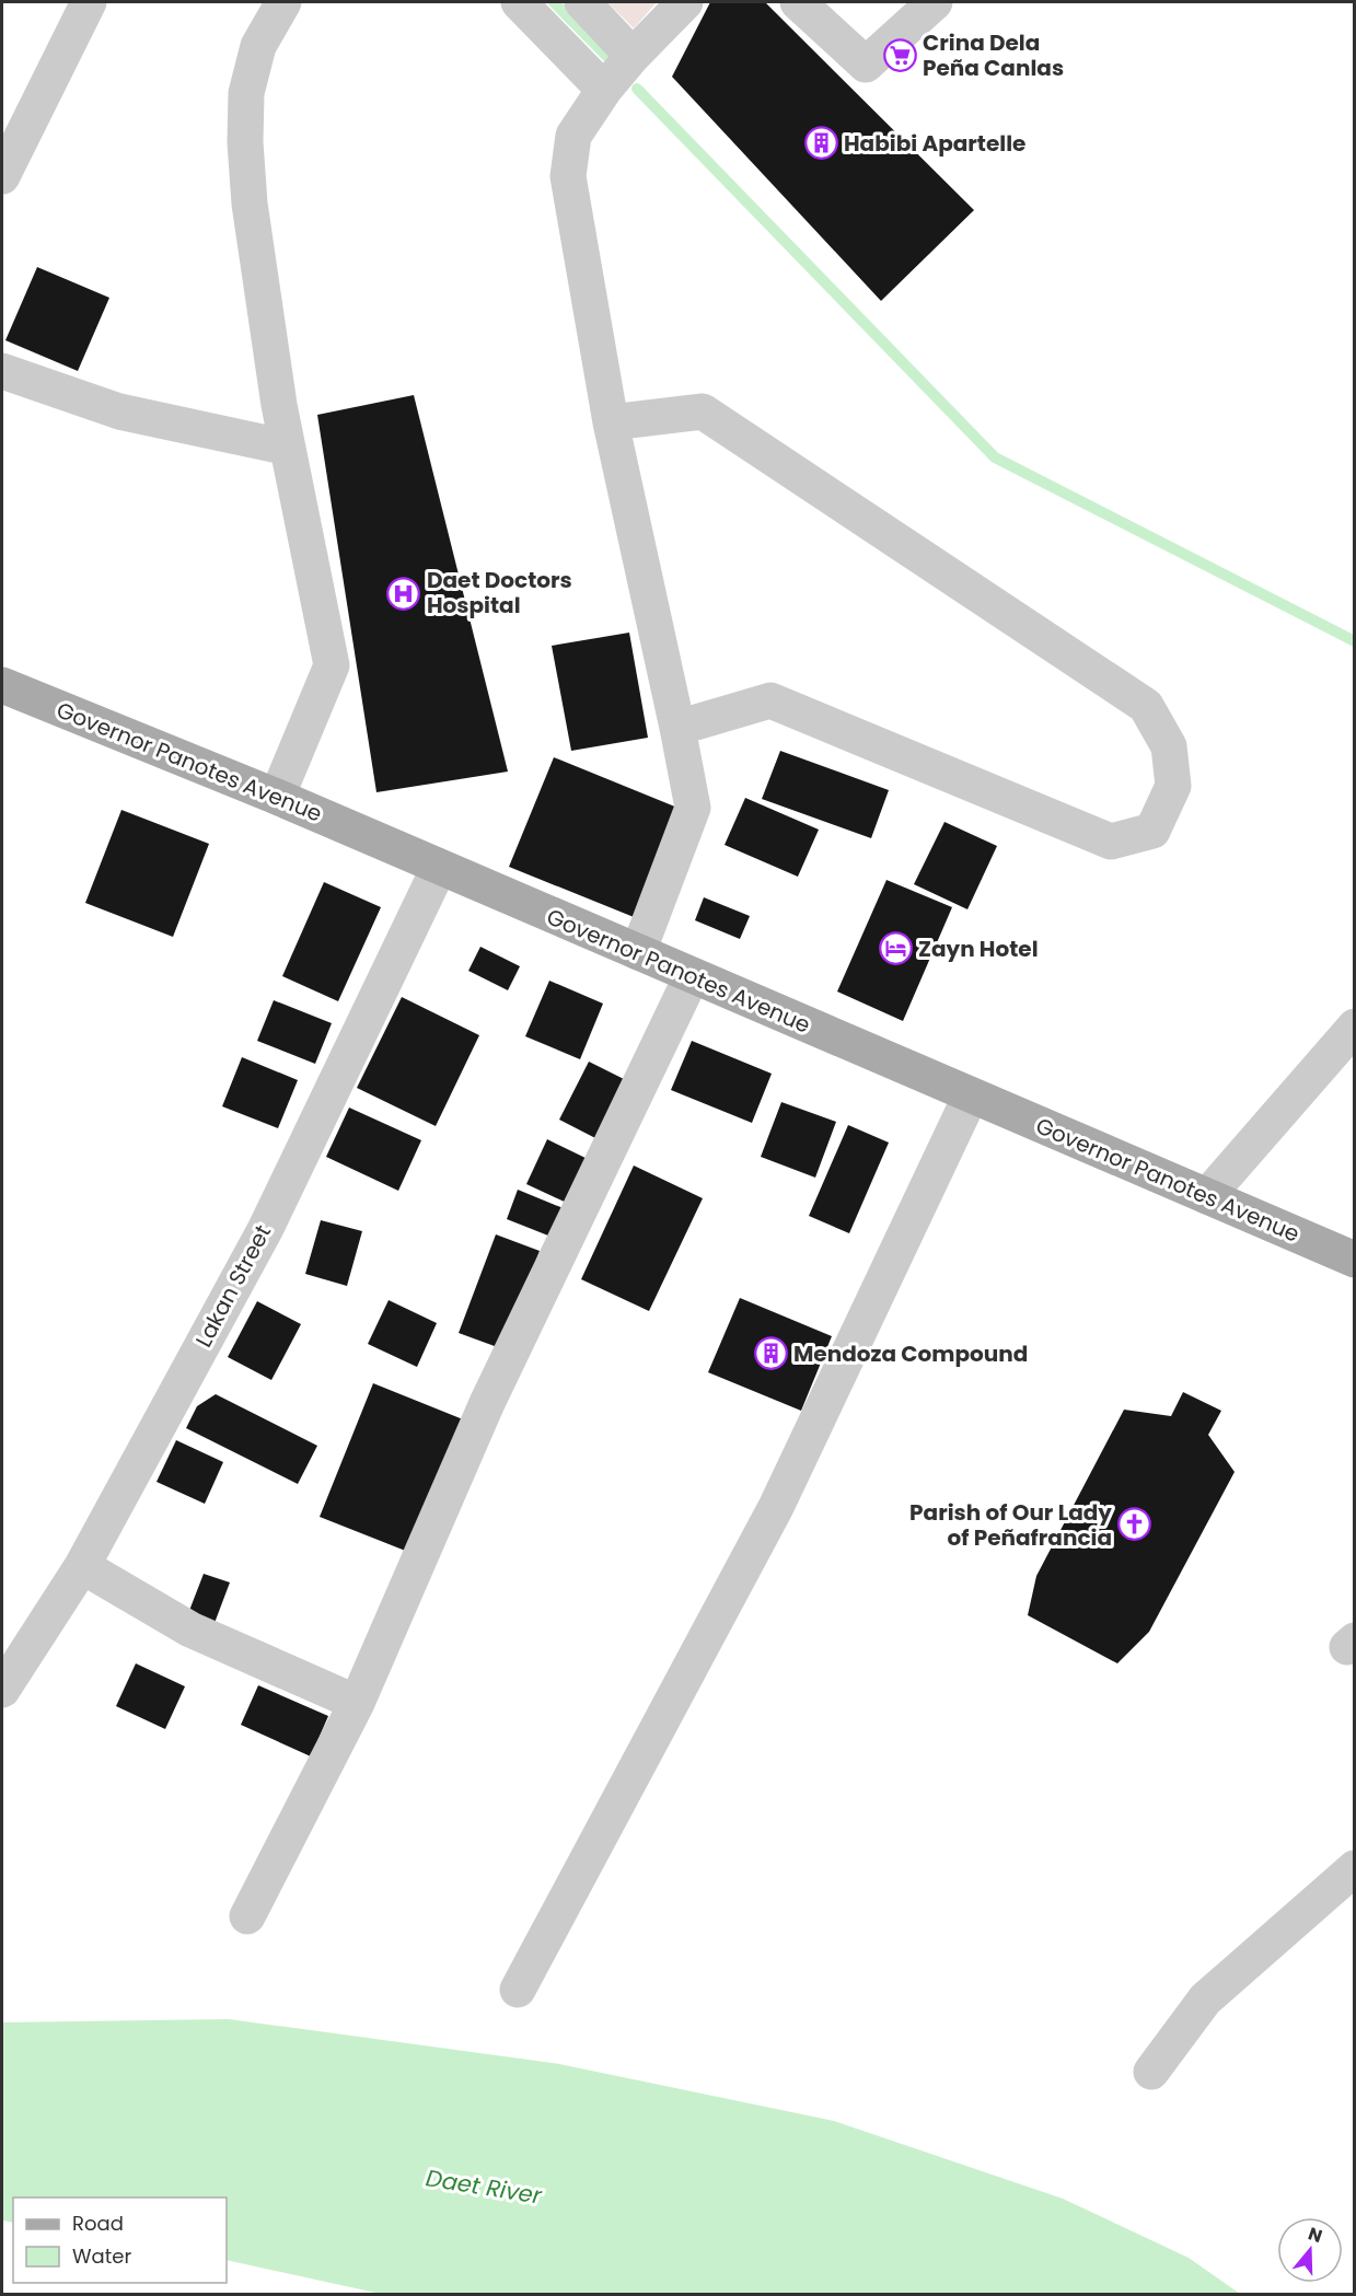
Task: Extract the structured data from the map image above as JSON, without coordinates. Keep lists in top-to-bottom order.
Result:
{
  "streets": {
    "main road": ["Governor Panotes Avenue"],
    "street": ["Lakan Street"]
  },
  "crossings": [
    ["Governor Panotes Avenue", "Lakan Street"]
  ],
  "water": ["Daet River"],
  "places": {
    "supermarket": ["Crina Dela Peña Canlas"],
    "building": ["Habibi Apartelle", "Mendoza Compound"],
    "hospital": ["Daet Doctors Hospital"],
    "hotel": ["Zayn Hotel"],
    "church": ["Parish of Our Lady of Peñafrancia"]
  },
  "legend": ["Road", "Water"],
  "north": "top"
}
